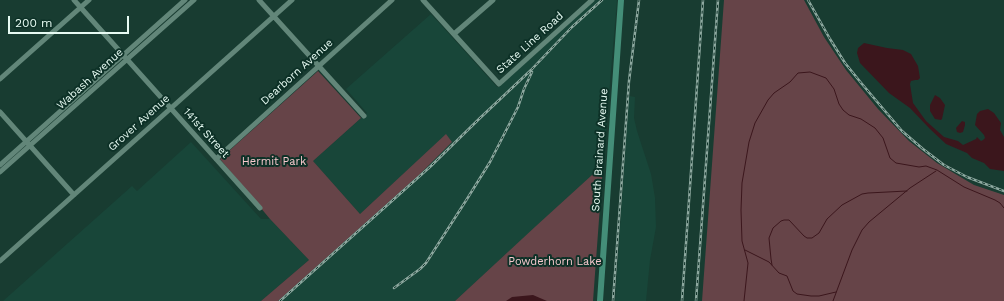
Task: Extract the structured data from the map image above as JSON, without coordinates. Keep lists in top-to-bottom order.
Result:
{
  "streets": {
    "main road": ["South Brainard Avenue"],
    "street": [
      "State Line Road",
      "Dearborn Avenue",
      "Wabash Avenue",
      "Grover Avenue",
      "141st Street"
    ]
  },
  "crossings": [
    ["Dearborn Avenue", "141st Street"],
    ["Wabash Avenue", "141st Street"],
    ["Grover Avenue", "141st Street"]
  ],
  "parks": ["Hermit Park", "Powderhorn Lake"],
  "scale_bar": "200 m"
}
